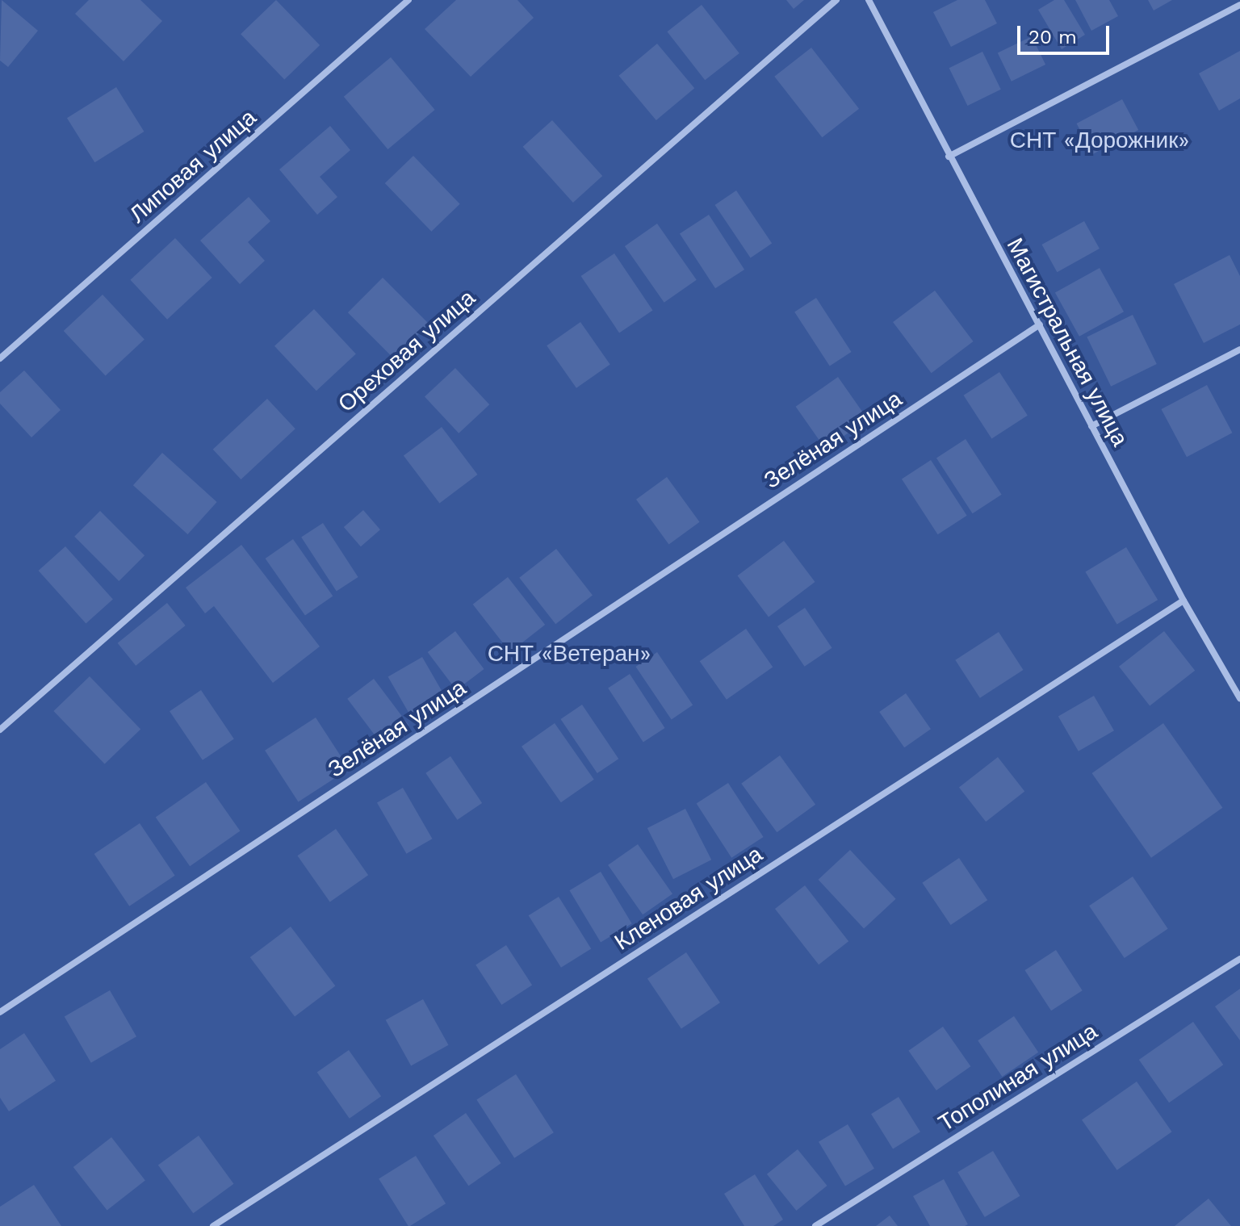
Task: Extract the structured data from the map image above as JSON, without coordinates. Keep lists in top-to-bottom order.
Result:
{
  "streets": {
    "street": [
      "Липовая улица",
      "Магистральная улица",
      "Ореховая улица",
      "Зелёная улица",
      "Кленовая улица",
      "Тополиная улица"
    ]
  },
  "crossings": [
    ["Магистральная улица", "Зелёная улица"],
    ["Магистральная улица", "Кленовая улица"]
  ],
  "parks": ["СНТ «Дорожник»", "СНТ «Ветеран»"],
  "scale_bar": "20 m"
}
